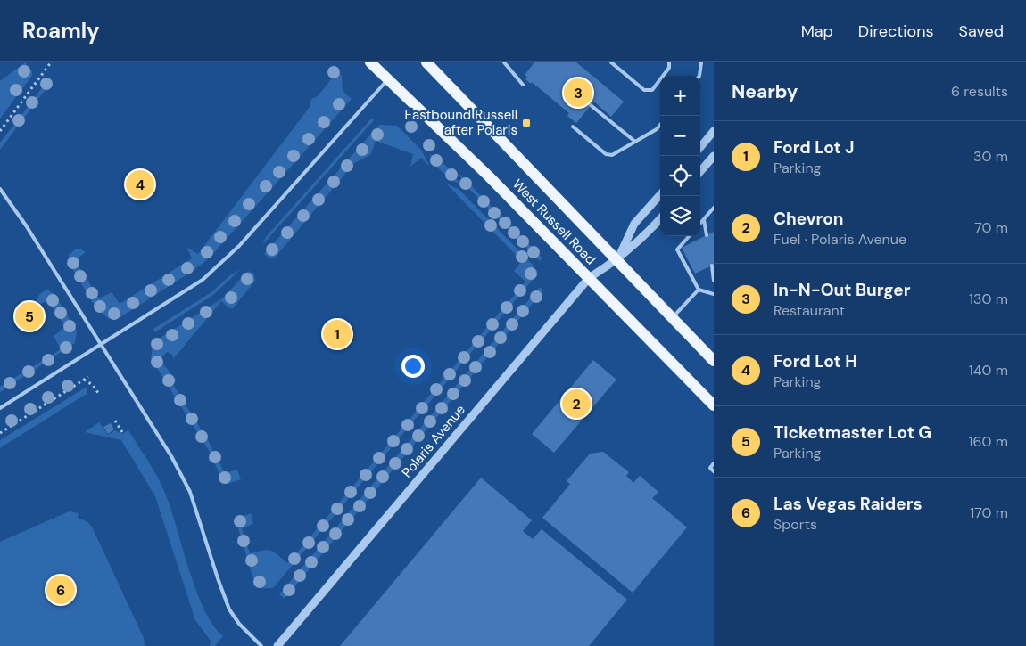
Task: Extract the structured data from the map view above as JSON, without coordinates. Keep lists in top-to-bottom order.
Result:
{
  "streets": {
    "main road": ["West Russell Road"],
    "street": ["Polaris Avenue"]
  },
  "crossings": [
    ["West Russell Road", "Polaris Avenue"]
  ],
  "places": {
    "transit": ["Eastbound Russell after Polaris"]
  },
  "page": {
    "header": "Roamly",
    "nav": ["Map", "Directions", "Saved"],
    "heading": ["Nearby", "6 results"],
    "map_buttons": ["+", "−"],
    "pins": [
      "3",
      "4",
      "5",
      "1",
      "2",
      "6"
    ],
    "list": [
      {
        "mark": "1",
        "name": "Ford Lot J",
        "note": "Parking",
        "value": "30 m"
      },
      {
        "mark": "2",
        "name": "Chevron",
        "note": "Fuel · Polaris Avenue",
        "value": "70 m"
      },
      {
        "mark": "3",
        "name": "In-N-Out Burger",
        "note": "Restaurant",
        "value": "130 m"
      },
      {
        "mark": "4",
        "name": "Ford Lot H",
        "note": "Parking",
        "value": "140 m"
      },
      {
        "mark": "5",
        "name": "Ticketmaster Lot G",
        "note": "Parking",
        "value": "160 m"
      },
      {
        "mark": "6",
        "name": "Las Vegas Raiders",
        "note": "Sports",
        "value": "170 m"
      }
    ]
  }
}
